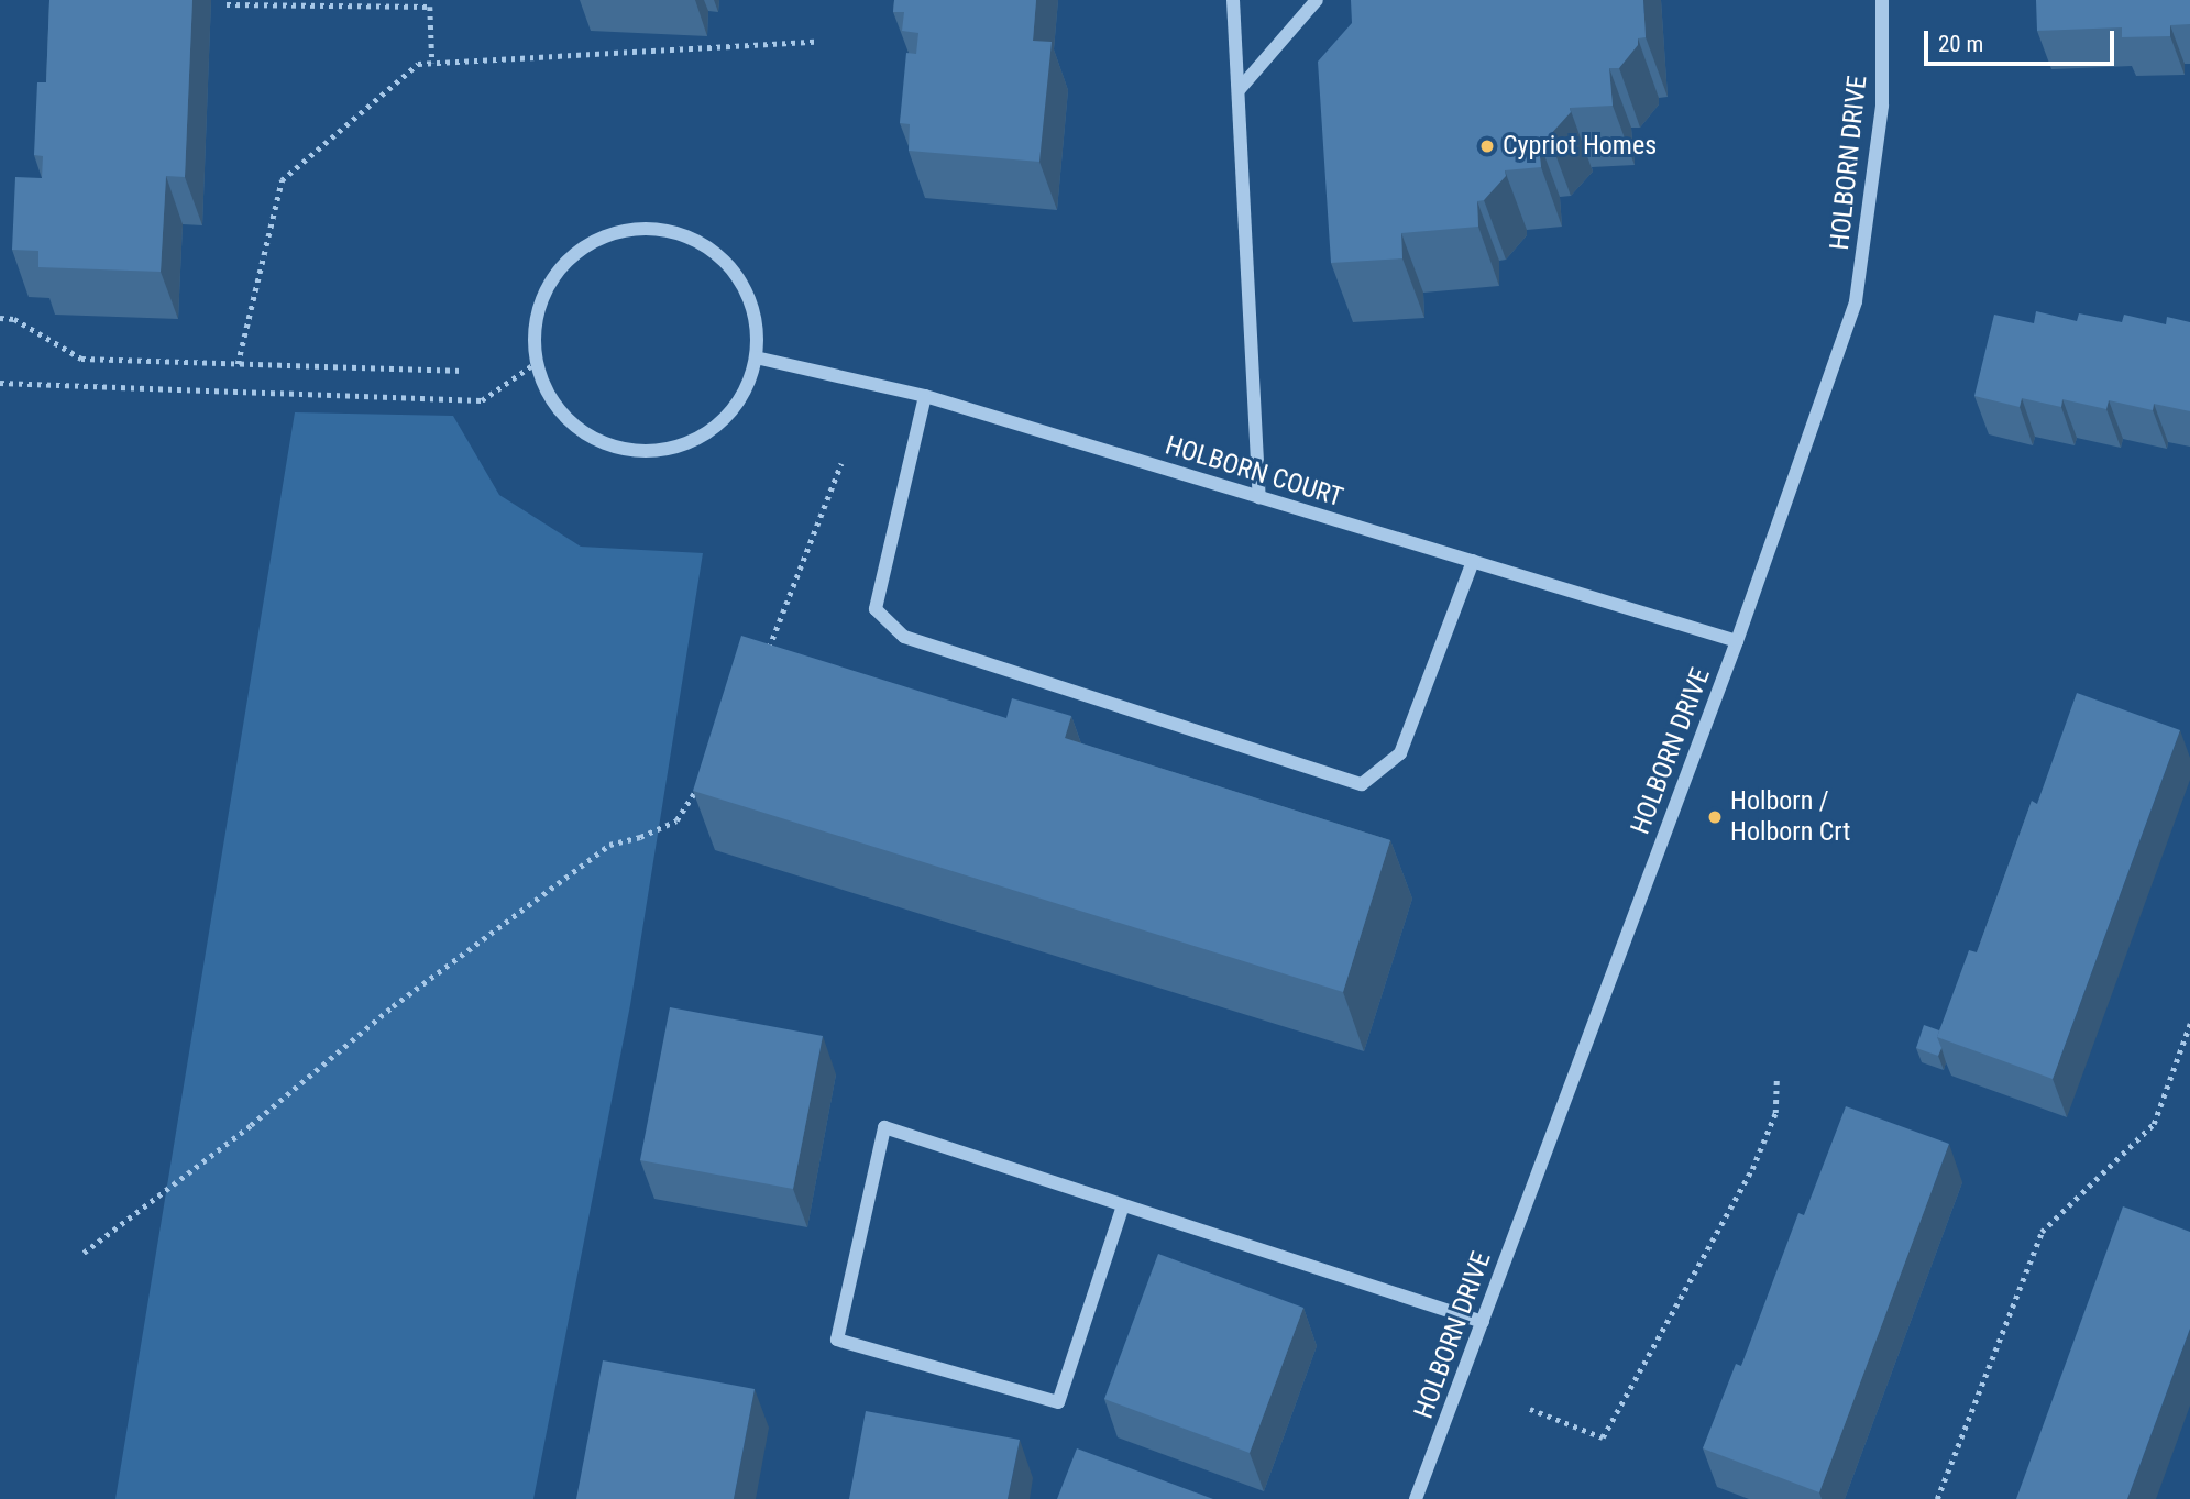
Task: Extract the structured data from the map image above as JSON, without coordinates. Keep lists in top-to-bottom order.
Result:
{
  "streets": {
    "street": ["HOLBORN DRIVE", "HOLBORN COURT"]
  },
  "crossings": [
    ["HOLBORN DRIVE", "HOLBORN COURT"]
  ],
  "places": ["Cypriot Homes", "Holborn / Holborn Crt"],
  "scale_bar": "20 m"
}
